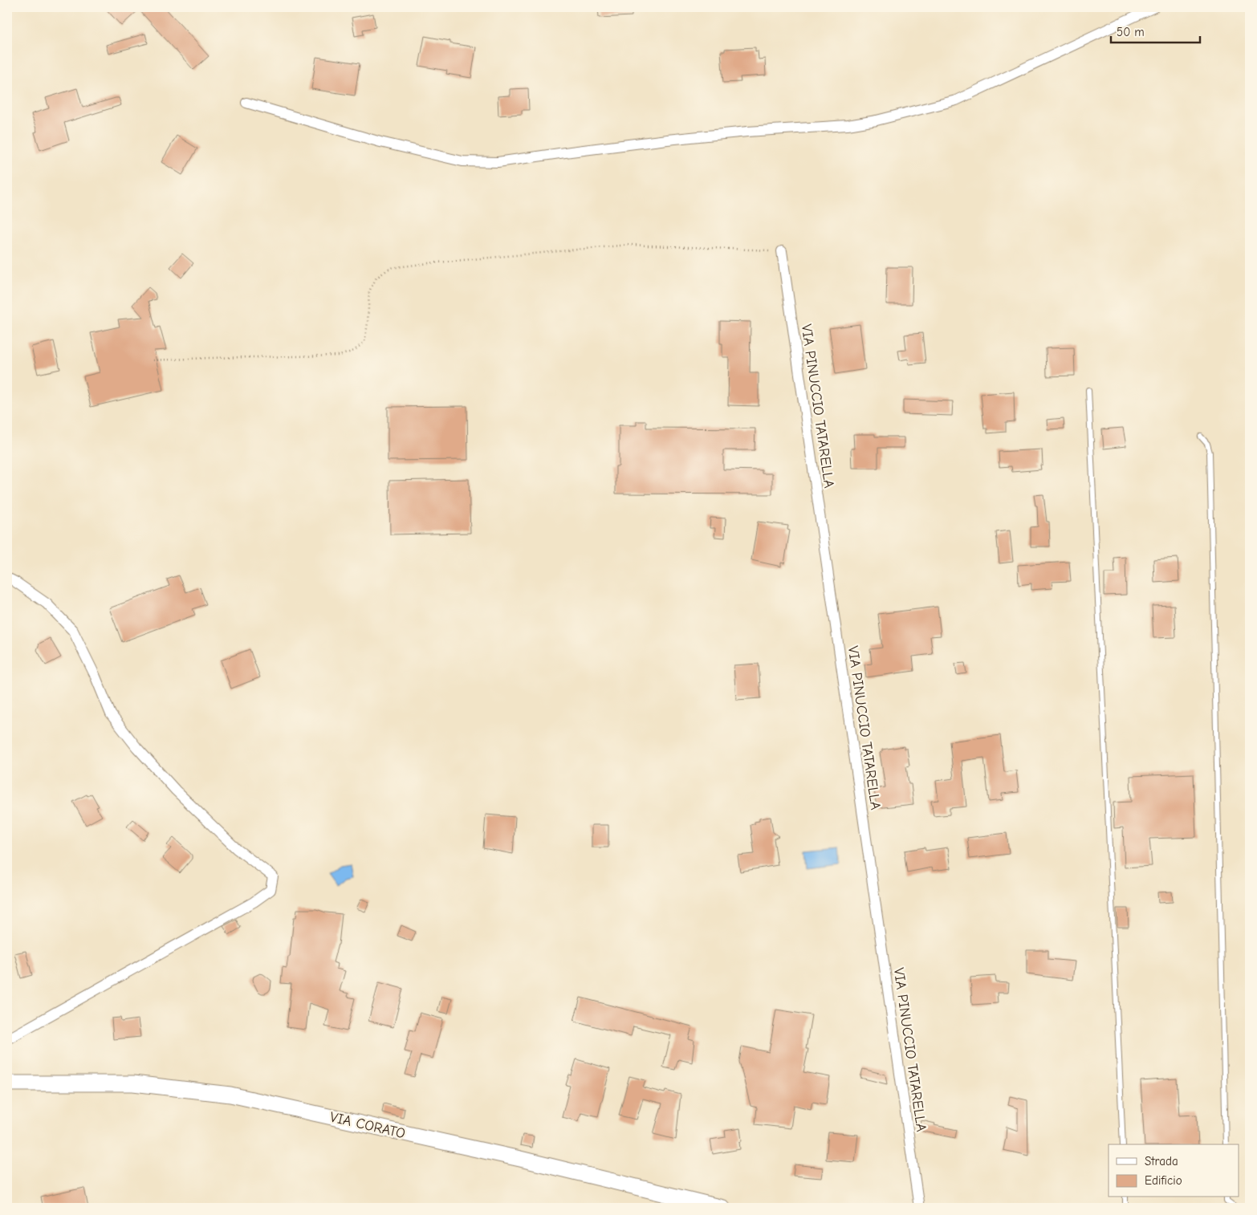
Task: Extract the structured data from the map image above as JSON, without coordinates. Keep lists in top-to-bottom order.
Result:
{
  "streets": {
    "main road": ["VIA CORATO"],
    "street": ["VIA PINUCCIO TATARELLA"]
  },
  "legend": ["Strada", "Edificio"],
  "scale_bar": "50 m"
}
